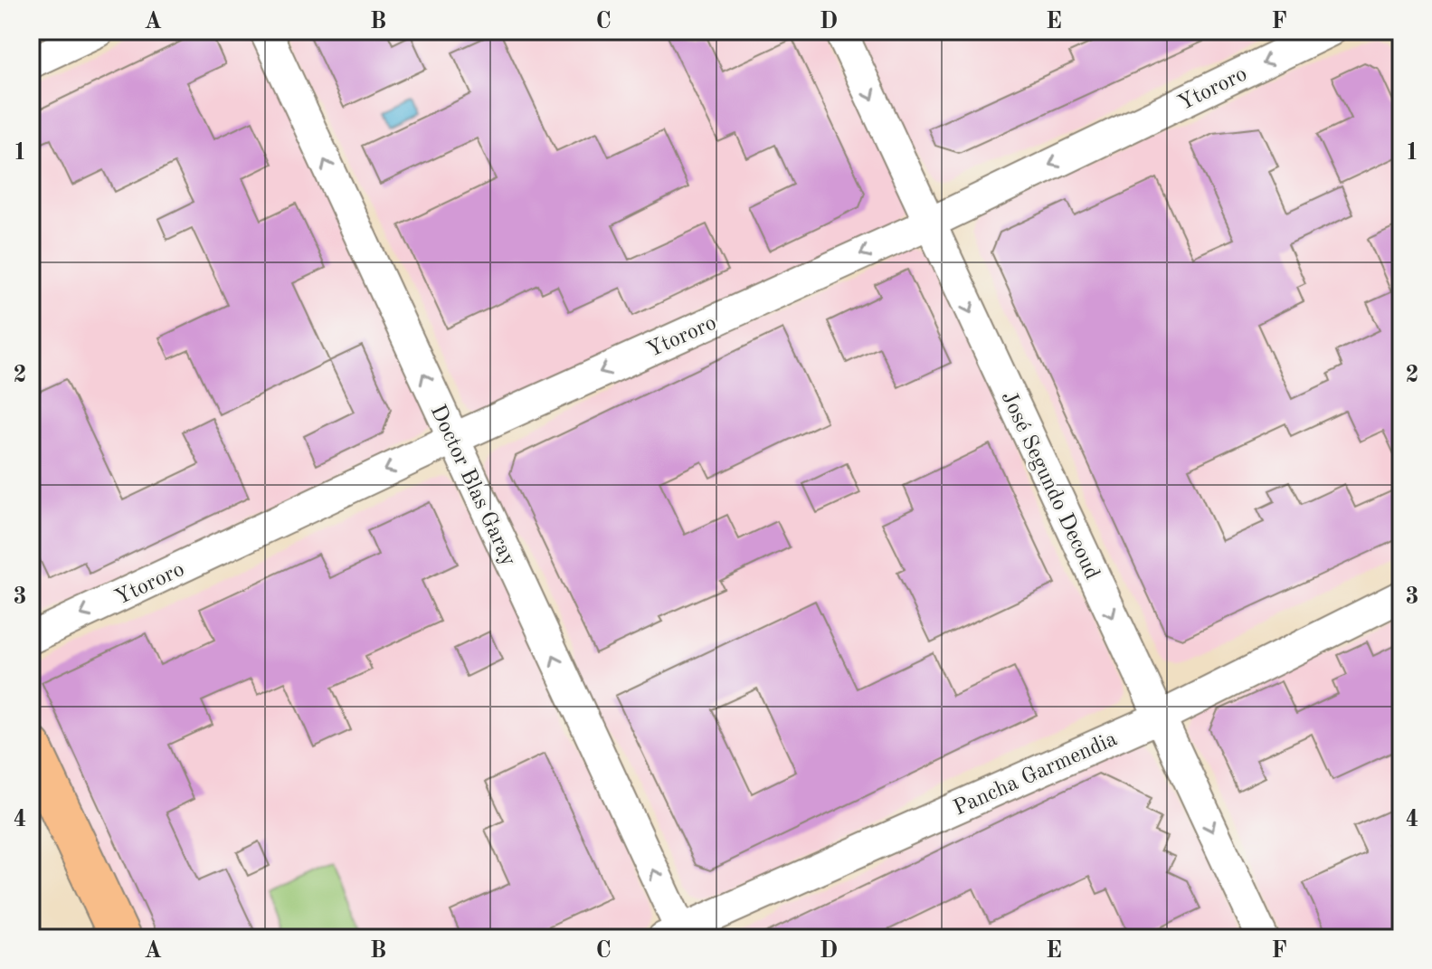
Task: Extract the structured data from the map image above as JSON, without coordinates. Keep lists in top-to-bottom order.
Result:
{
  "streets": {
    "street": [
      "Ytororo",
      "Doctor Blas Garay",
      "José Segundo Decoud",
      "Pancha Garmendia"
    ]
  },
  "crossings": [
    ["Ytororo", "Doctor Blas Garay"],
    ["Ytororo", "José Segundo Decoud"],
    ["Doctor Blas Garay", "Pancha Garmendia"],
    ["José Segundo Decoud", "Pancha Garmendia"]
  ],
  "one_way": ["Ytororo", "Doctor Blas Garay", "José Segundo Decoud"],
  "grid": {
    "columns": [
      "A",
      "B",
      "C",
      "D",
      "E",
      "F"
    ],
    "rows": [
      "1",
      "2",
      "3",
      "4"
    ]
  }
}
